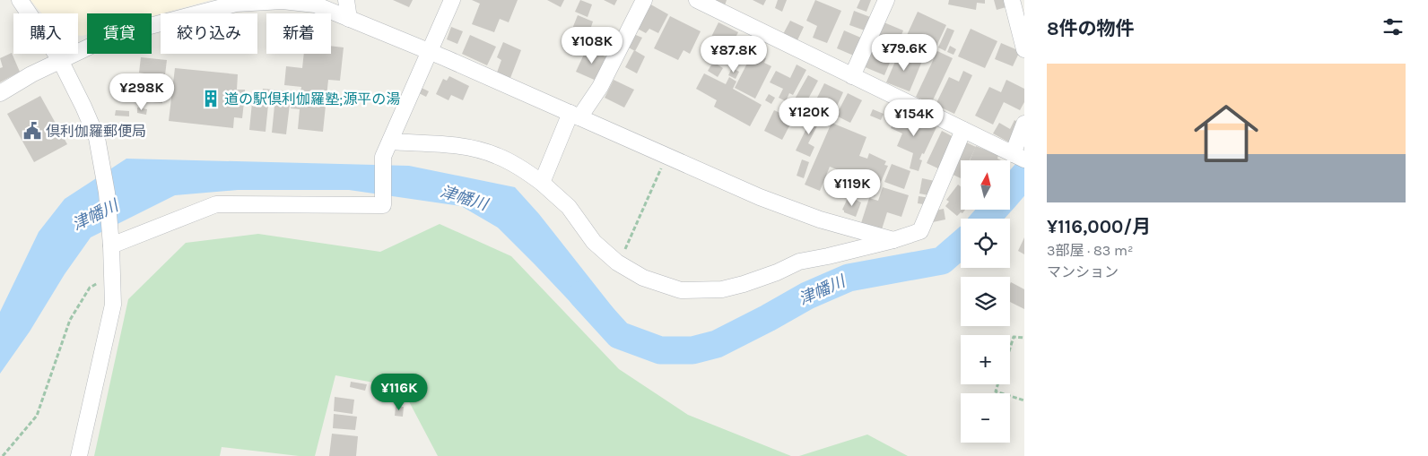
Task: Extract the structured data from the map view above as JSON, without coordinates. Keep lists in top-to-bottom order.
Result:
{
  "water": ["津幡川"],
  "places": {
    "building": ["道の駅倶利伽羅塾;源平の湯"],
    "public building": ["倶利伽羅郵便局"]
  },
  "north": "top",
  "page": {
    "heading": "8件の物件",
    "chip": [
      "購入",
      "賃貸",
      "絞り込み",
      "新着"
    ],
    "price": [
      "¥108K",
      "¥79.6K",
      "¥87.8K",
      "¥298K",
      "¥120K",
      "¥154K",
      "¥119K",
      "¥116K"
    ],
    "list": [
      {
        "name": "¥116,000/月",
        "note": "3部屋 · 83 m² · マンション"
      }
    ],
    "map_buttons": ["+", "−"]
  }
}
